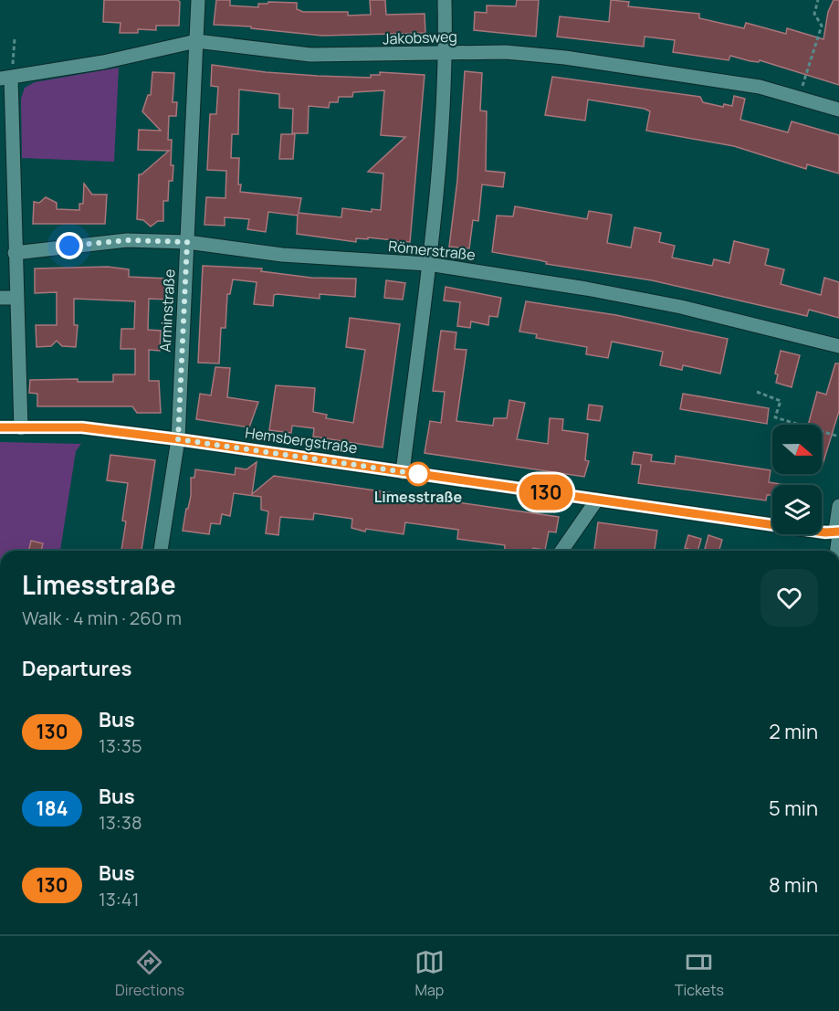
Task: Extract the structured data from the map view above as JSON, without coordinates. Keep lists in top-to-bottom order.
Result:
{
  "streets": {
    "street": [
      "Jakobsweg",
      "Römerstraße",
      "Arminstraße",
      "Hemsbergstraße"
    ]
  },
  "crossings": [
    ["Jakobsweg", "Arminstraße"],
    ["Römerstraße", "Arminstraße"],
    ["Arminstraße", "Hemsbergstraße"]
  ],
  "places": ["Limesstraße"],
  "lines": ["bus line 130"],
  "north": "right",
  "page": {
    "on_map": "130",
    "heading": [
      ["Limesstraße", "Walk · 4 min · 260 m"],
      "Departures"
    ],
    "list": [
      {
        "mark": "130",
        "name": "Bus",
        "note": "13:35",
        "value": "2 min"
      },
      {
        "mark": "184",
        "name": "Bus",
        "note": "13:38",
        "value": "5 min"
      },
      {
        "mark": "130",
        "name": "Bus",
        "note": "13:41",
        "value": "8 min"
      }
    ],
    "tabs": ["Directions", "Map", "Tickets"]
  }
}
